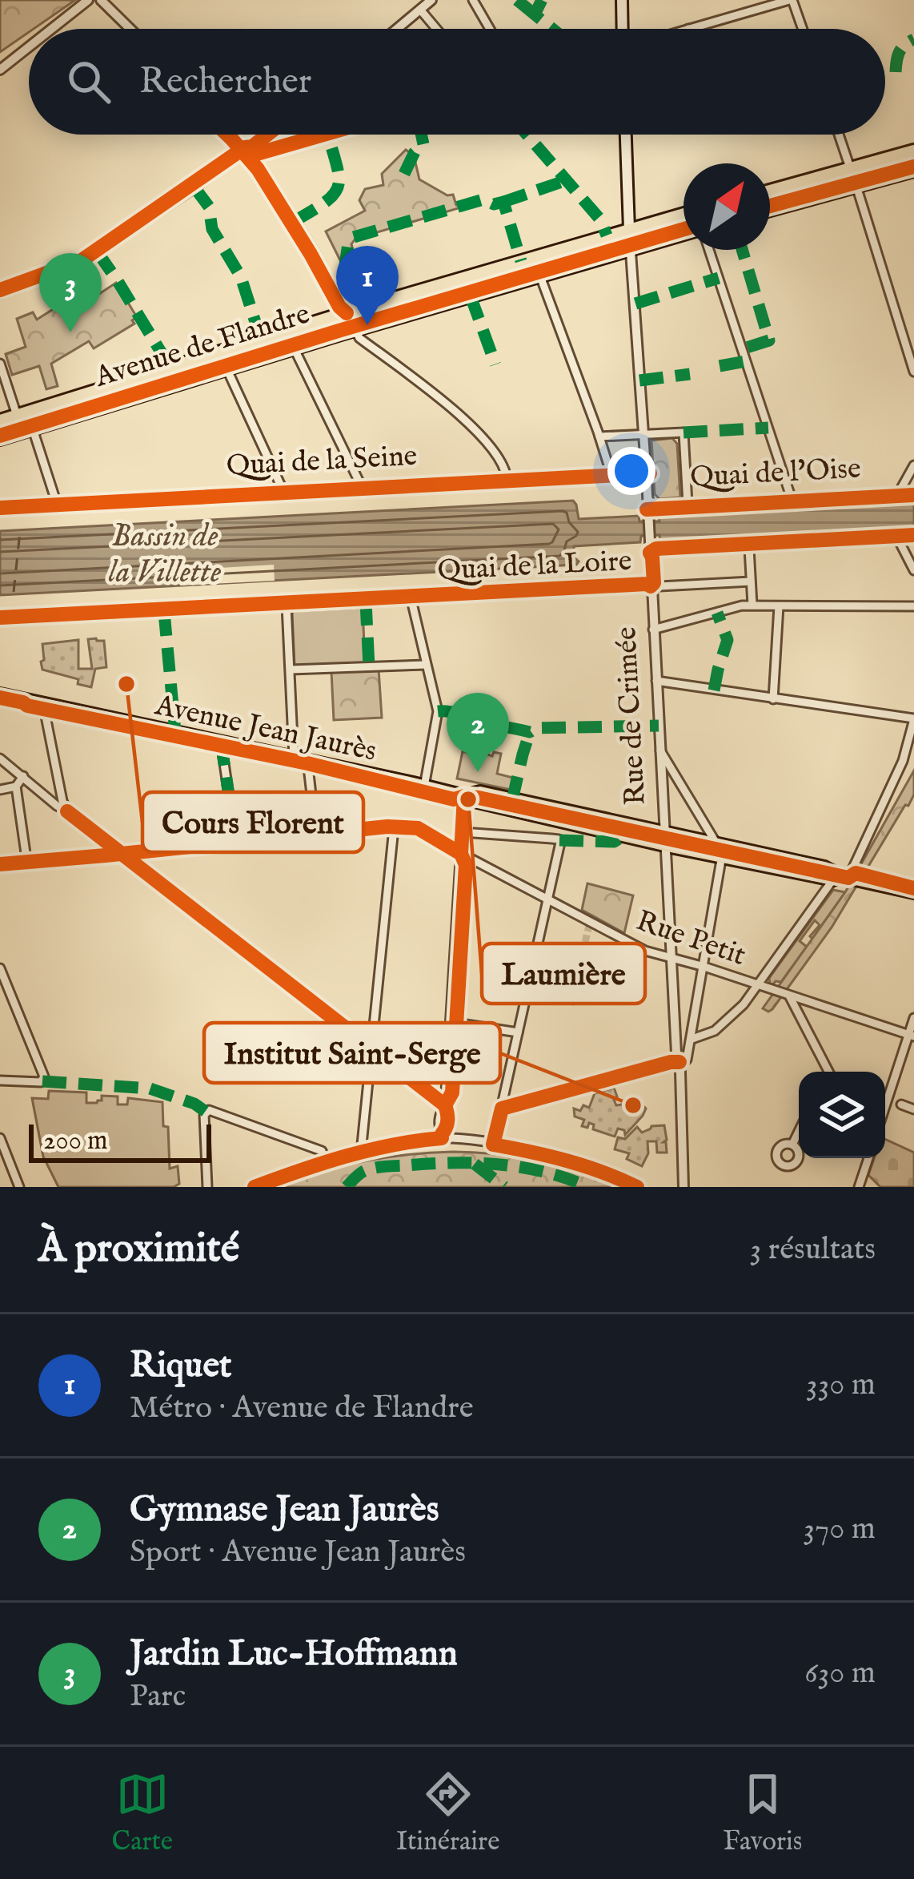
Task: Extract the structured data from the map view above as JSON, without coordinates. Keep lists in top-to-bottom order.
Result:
{
  "streets": {
    "main road": ["Avenue de Flandre", "Avenue Jean Jaurès"],
    "street": [
      "Quai de la Seine",
      "Quai de l'Oise",
      "Quai de la Loire",
      "Rue de Crimée",
      "Rue Petit"
    ]
  },
  "crossings": [
    ["Quai de l'Oise", "Rue de Crimée"],
    ["Quai de la Loire", "Rue de Crimée"],
    ["Rue de Crimée", "Avenue Jean Jaurès"],
    ["Rue de Crimée", "Rue Petit"]
  ],
  "water": ["Bassin de la Villette"],
  "places": ["Cours Florent", "Laumière", "Institut Saint-Serge"],
  "scale_bar": "200 m",
  "north": "top right",
  "page": {
    "search": "Rechercher",
    "pins": ["1", "3", "2"],
    "scale": "200 m",
    "heading": ["À proximité", "3 résultats"],
    "list": [
      {
        "mark": "1",
        "name": "Riquet",
        "note": "Métro · Avenue de Flandre",
        "value": "330 m"
      },
      {
        "mark": "2",
        "name": "Gymnase Jean Jaurès",
        "note": "Sport · Avenue Jean Jaurès",
        "value": "370 m"
      },
      {
        "mark": "3",
        "name": "Jardin Luc-Hoffmann",
        "note": "Parc",
        "value": "630 m"
      }
    ],
    "nav": ["Carte", "Itinéraire", "Favoris"]
  }
}
